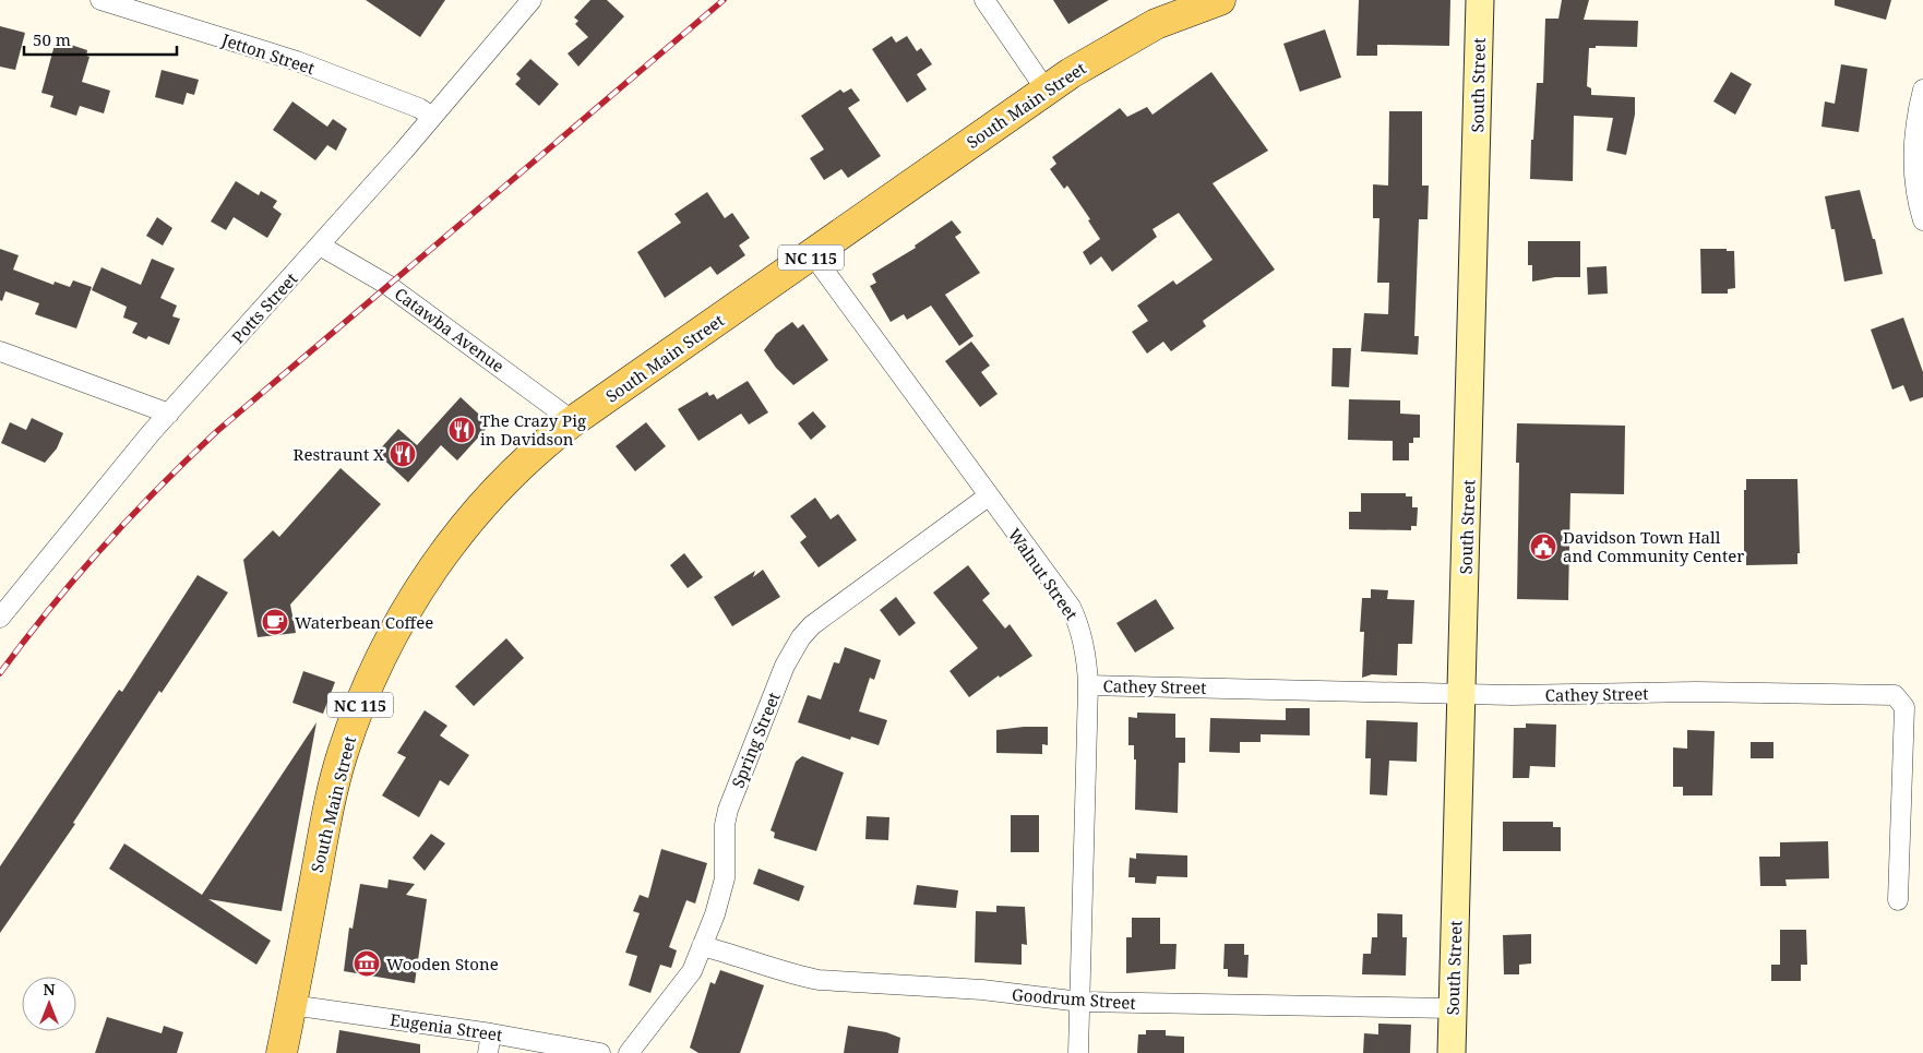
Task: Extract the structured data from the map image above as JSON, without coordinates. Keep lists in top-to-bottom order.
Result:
{
  "streets": {
    "main road": ["South Main Street", "NC 115"],
    "street": [
      "Jetton Street",
      "South Street",
      "Potts Street",
      "Catawba Avenue",
      "Walnut Street",
      "Cathey Street",
      "Spring Street",
      "Goodrum Street",
      "Eugenia Street"
    ]
  },
  "crossings": [
    ["Jetton Street", "Potts Street"],
    ["South Street", "Cathey Street"],
    ["South Street", "Goodrum Street"],
    ["South Main Street", "Catawba Avenue"],
    ["South Main Street", "Walnut Street"],
    ["South Main Street", "Eugenia Street"],
    ["Potts Street", "Catawba Avenue"],
    ["Walnut Street", "Cathey Street"],
    ["Walnut Street", "Spring Street"],
    ["Walnut Street", "Goodrum Street"],
    ["Spring Street", "Goodrum Street"]
  ],
  "places": {
    "restaurant": ["The Crazy Pig in Davidson", "Restraunt X"],
    "public building": ["Davidson Town Hall and Community Center"],
    "cafe": ["Waterbean Coffee"],
    "museum": ["Wooden Stone"]
  },
  "scale_bar": "50 m",
  "north": "top"
}
